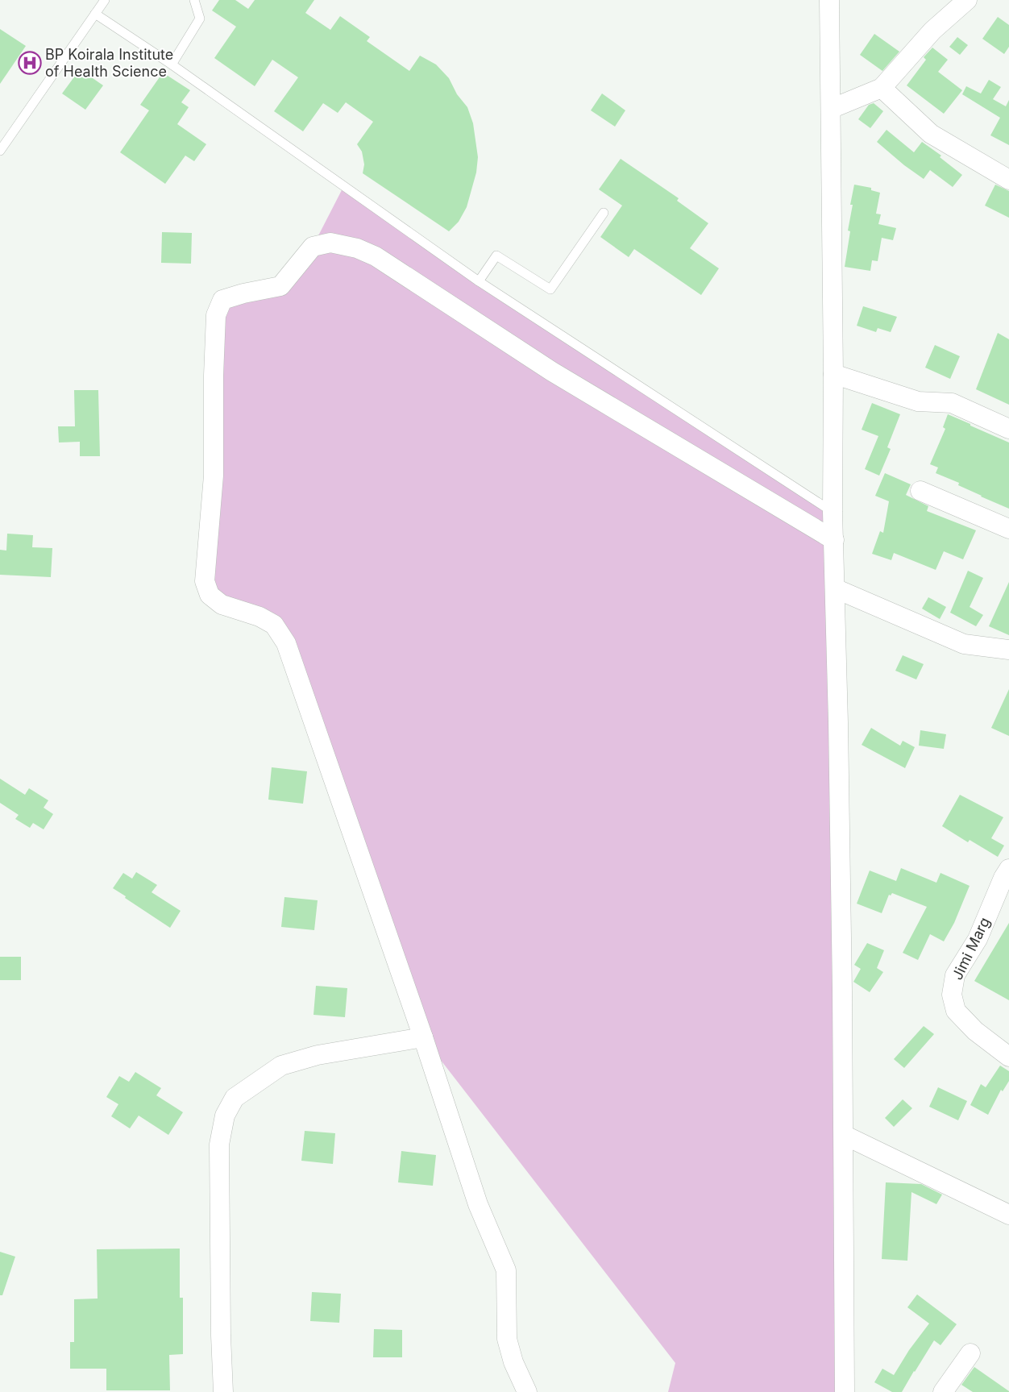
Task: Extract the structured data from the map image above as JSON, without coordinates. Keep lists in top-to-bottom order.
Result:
{
  "streets": {
    "street": ["Jimi Marg"]
  },
  "places": {
    "hospital": ["BP Koirala Institute of Health Science"]
  }
}
